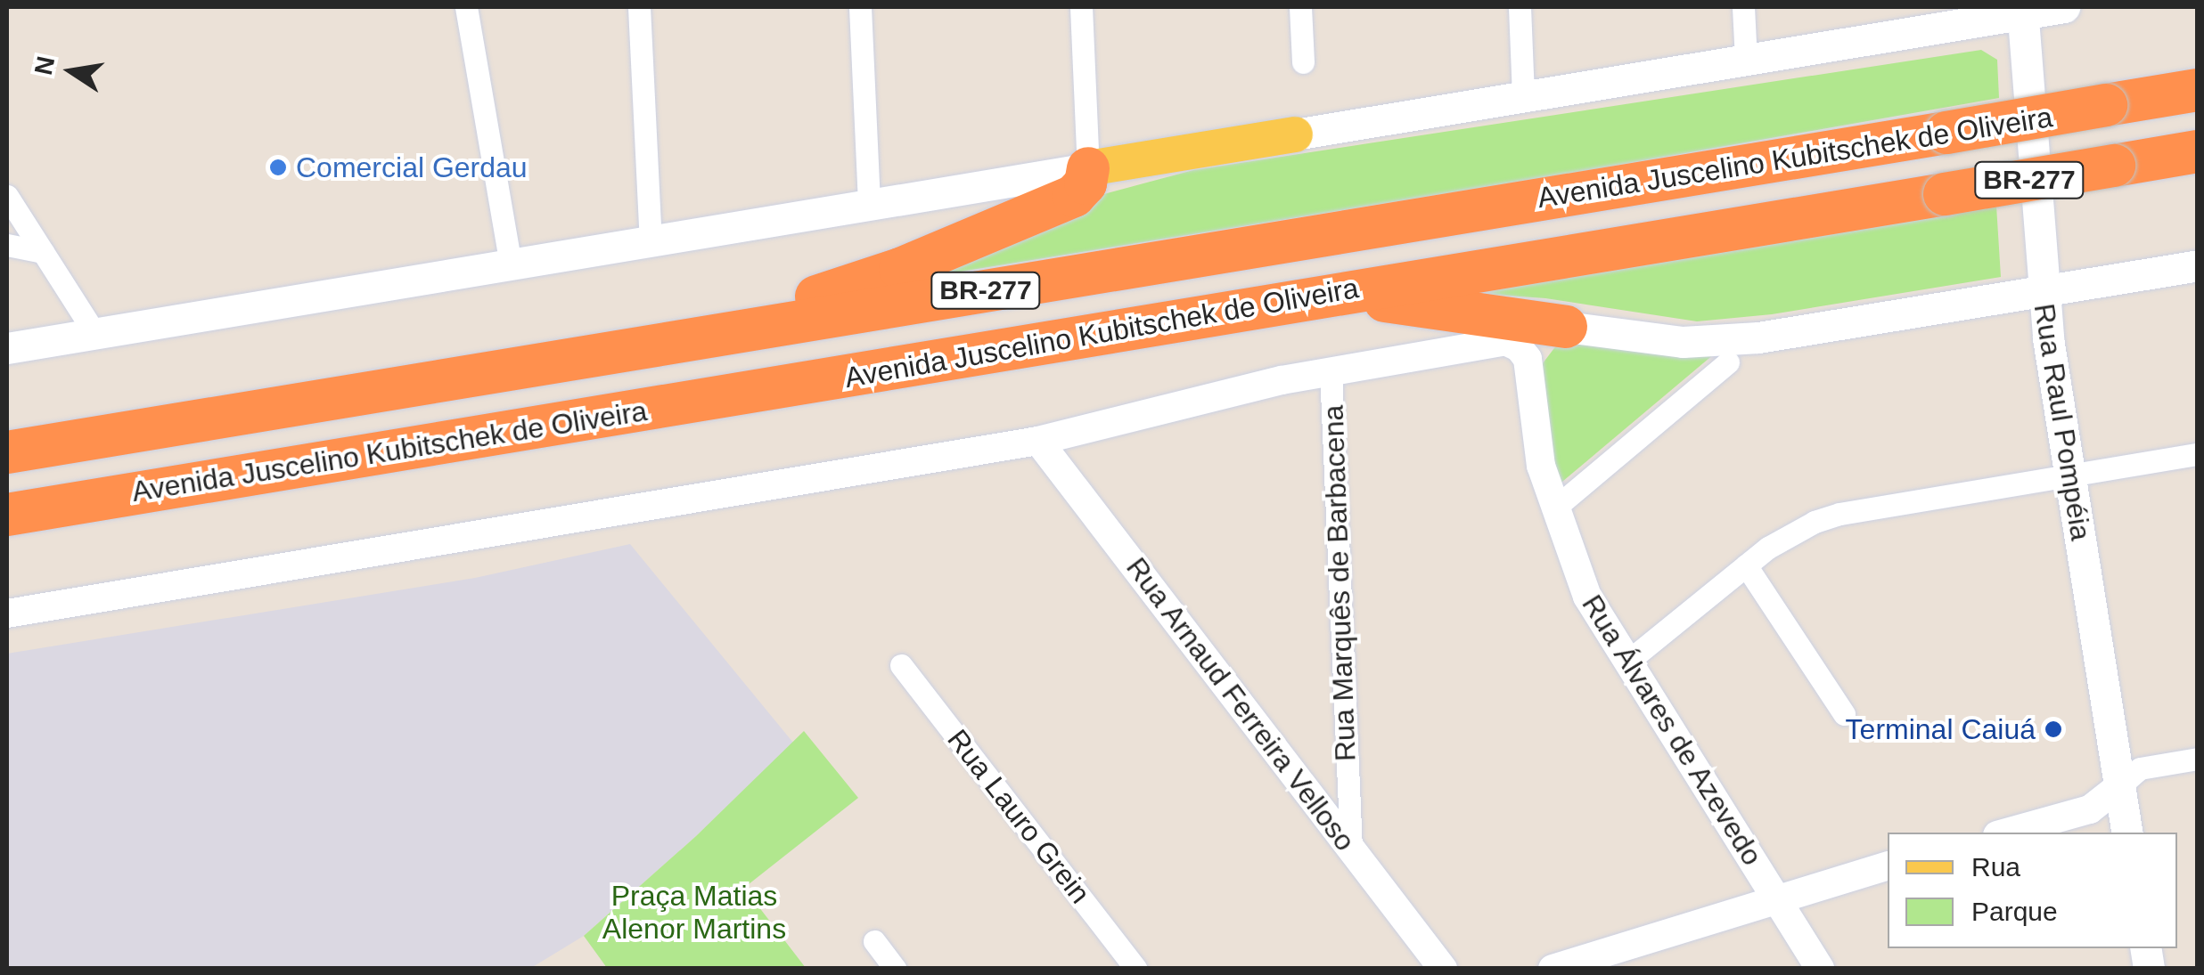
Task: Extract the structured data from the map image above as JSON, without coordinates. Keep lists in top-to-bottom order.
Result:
{
  "streets": {
    "highway": ["Avenida Juscelino Kubitschek de Oliveira", "BR-277"],
    "main road": ["Rua Raul Pompéia"],
    "street": [
      "Rua Marquês de Barbacena",
      "Rua Arnaud Ferreira Velloso",
      "Rua Álvares de Azevedo",
      "Rua Lauro Grein"
    ]
  },
  "crossings": [
    ["Rua Marquês de Barbacena", "Rua Arnaud Ferreira Velloso"],
    ["Rua Marquês de Barbacena", "Rua Álvares de Azevedo"]
  ],
  "parks": ["Praça Matias Alenor Martins"],
  "places": ["Comercial Gerdau", "Terminal Caiuá"],
  "legend": ["Rua", "Parque"],
  "north": "left"
}
